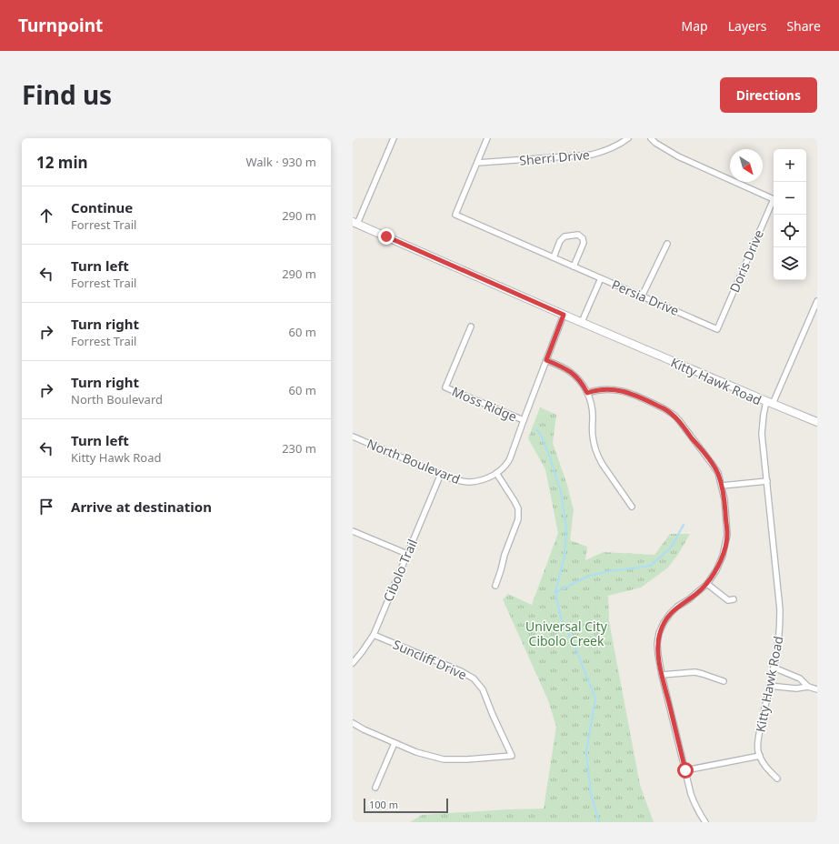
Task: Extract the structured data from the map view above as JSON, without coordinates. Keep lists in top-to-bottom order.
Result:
{
  "streets": {
    "street": [
      "Sherri Drive",
      "Doris Drive",
      "Persia Drive",
      "Kitty Hawk Road",
      "Moss Ridge",
      "North Boulevard",
      "Cibolo Trail",
      "Suncliff Drive"
    ]
  },
  "crossings": [
    ["Sherri Drive", "Persia Drive"],
    ["Doris Drive", "Persia Drive"],
    ["Kitty Hawk Road", "North Boulevard"],
    ["Moss Ridge", "North Boulevard"],
    ["North Boulevard", "Cibolo Trail"],
    ["Cibolo Trail", "Suncliff Drive"]
  ],
  "parks": ["Universal City Cibolo Creek"],
  "scale_bar": "100 m",
  "north": "bottom right",
  "page": {
    "header": "Turnpoint",
    "nav": ["Map", "Layers", "Share"],
    "title": "Find us",
    "buttons": "Directions",
    "heading": ["12 min", "Walk · 930 m"],
    "map_buttons": ["+", "−"],
    "list": [
      ["Continue", "Forrest Trail", "290 m"],
      ["Turn left", "Forrest Trail", "290 m"],
      ["Turn right", "Forrest Trail", "60 m"],
      ["Turn right", "North Boulevard", "60 m"],
      ["Turn left", "Kitty Hawk Road", "230 m"],
      "Arrive at destination"
    ],
    "scale": "100 m"
  }
}
